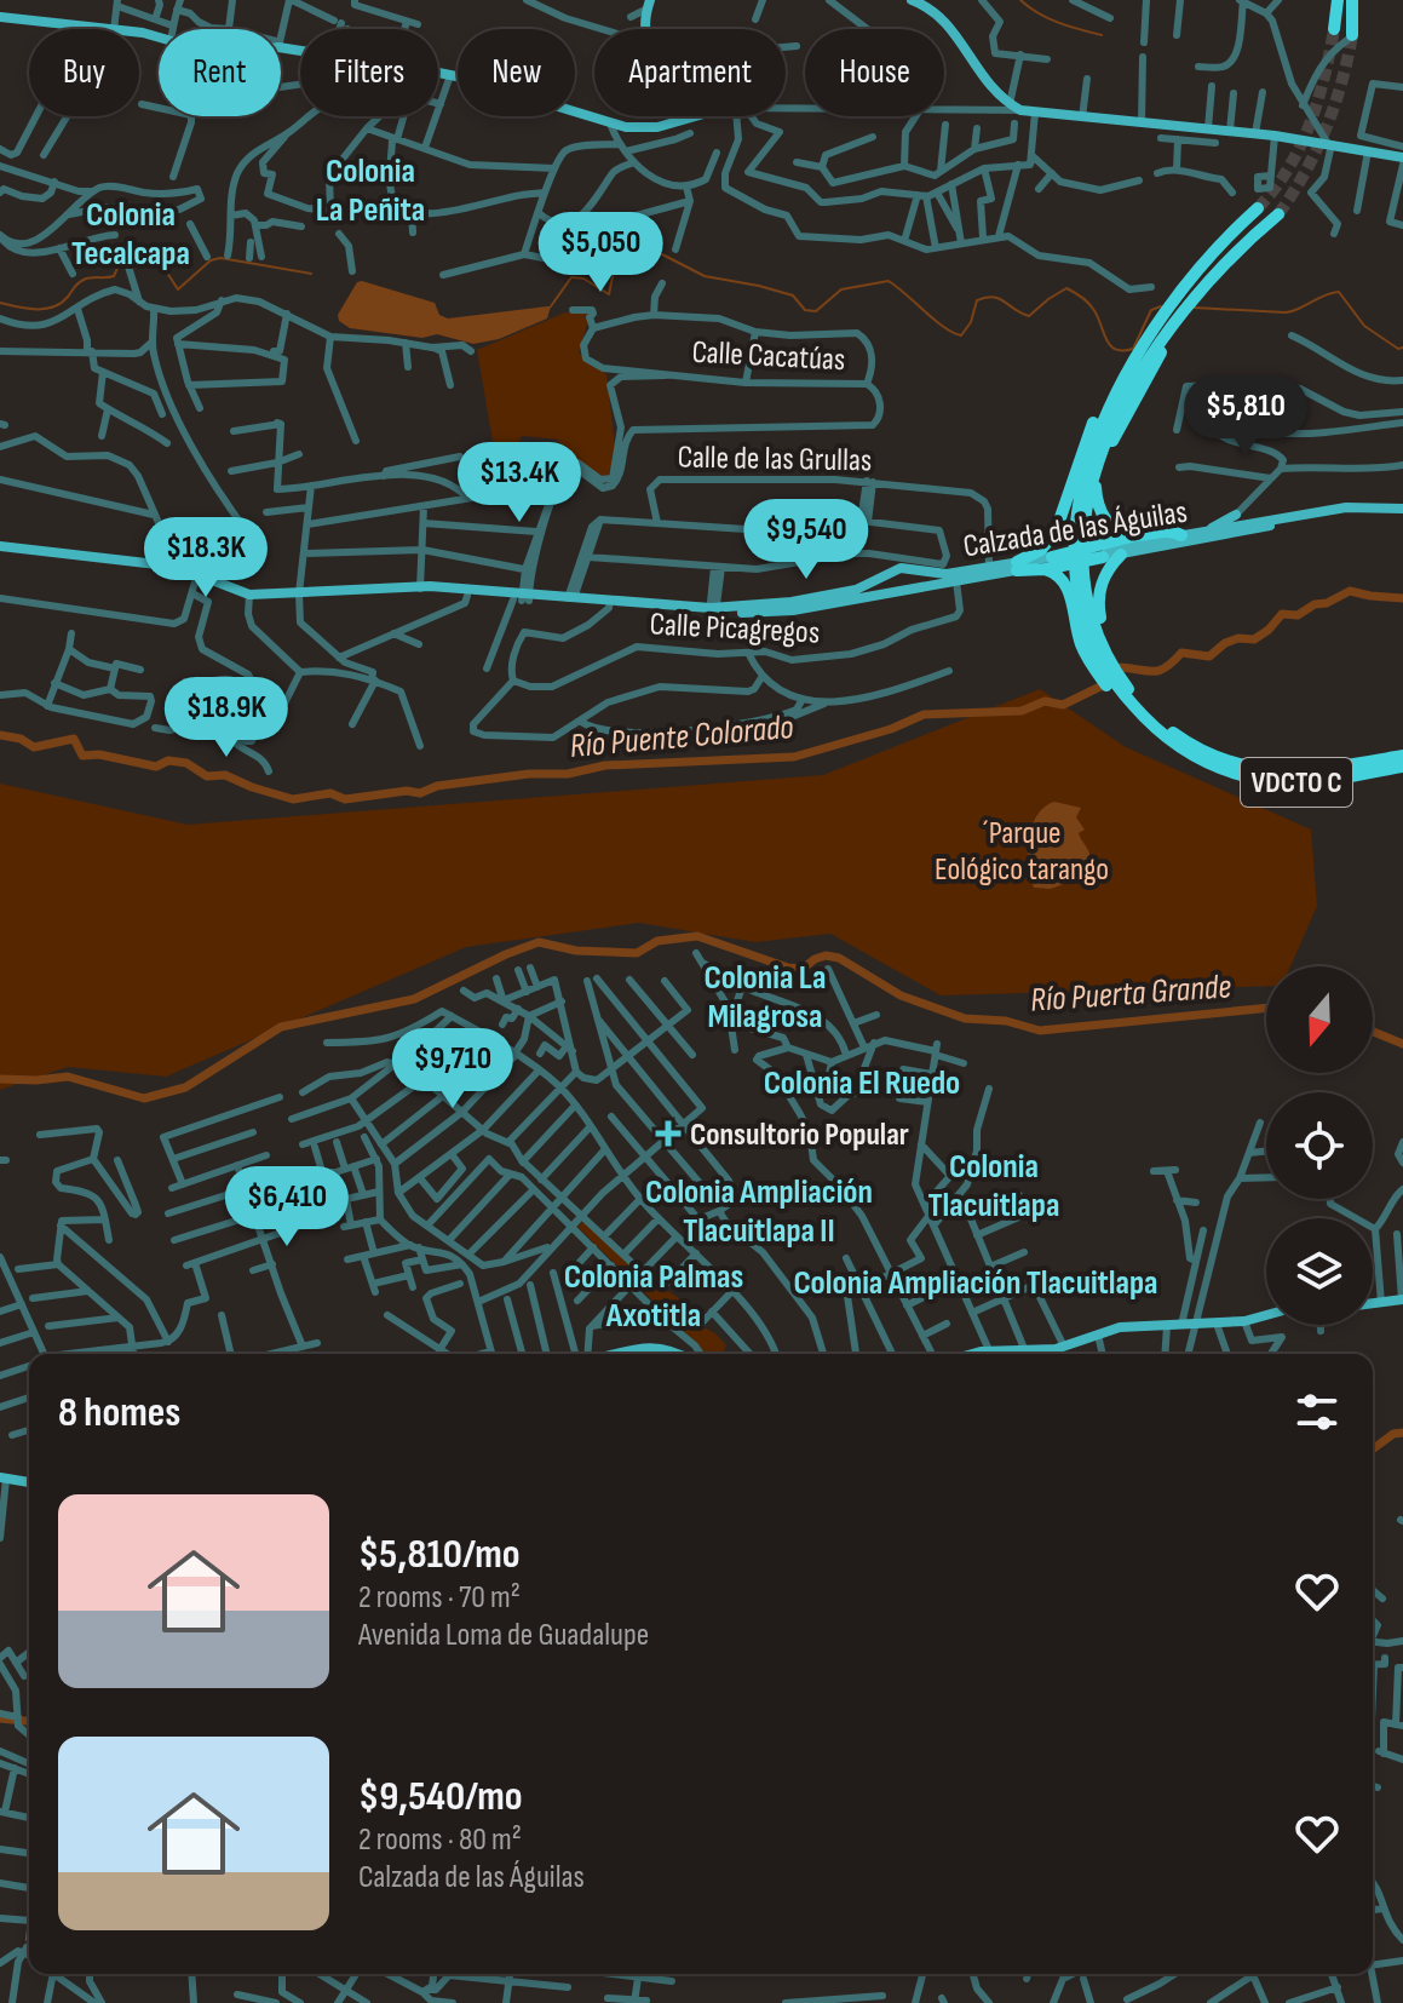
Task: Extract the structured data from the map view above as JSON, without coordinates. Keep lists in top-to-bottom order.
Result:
{
  "streets": {
    "highway": ["VDCTO C"],
    "main road": ["Calzada de las Águilas"],
    "street": ["Calle Cacatúas", "Calle de las Grullas", "Calle Picagregos"]
  },
  "crossings": [
    ["Calle de las Grullas", "Calzada de las Águilas"],
    ["Calzada de las Águilas", "Calle Picagregos"]
  ],
  "districts": [
    "Colonia La Peñita",
    "Colonia Tecalcapa",
    "Colonia La Milagrosa",
    "Colonia El Ruedo",
    "Colonia Tlacuitlapa",
    "Colonia Ampliación Tlacuitlapa II",
    "Colonia Palmas Axotitla",
    "Colonia Ampliación Tlacuitlapa"
  ],
  "water": ["Río Puente Colorado", "Río Puerta Grande"],
  "parks": ["´Parque Eológico tarango"],
  "places": {
    "health": ["Consultorio Popular"]
  },
  "north": "bottom",
  "page": {
    "chip": [
      "Buy",
      "Rent",
      "Filters",
      "New",
      "Apartment",
      "House"
    ],
    "price": [
      "$5,050",
      "$5,810",
      "$13.4K",
      "$9,540",
      "$18.3K",
      "$18.9K",
      "$9,710",
      "$6,410"
    ],
    "heading": "8 homes",
    "list": [
      {
        "name": "$5,810/mo",
        "note": "2 rooms · 70 m² · Avenida Loma de Guadalupe"
      },
      {
        "name": "$9,540/mo",
        "note": "2 rooms · 80 m² · Calzada de las Águilas"
      }
    ]
  }
}
